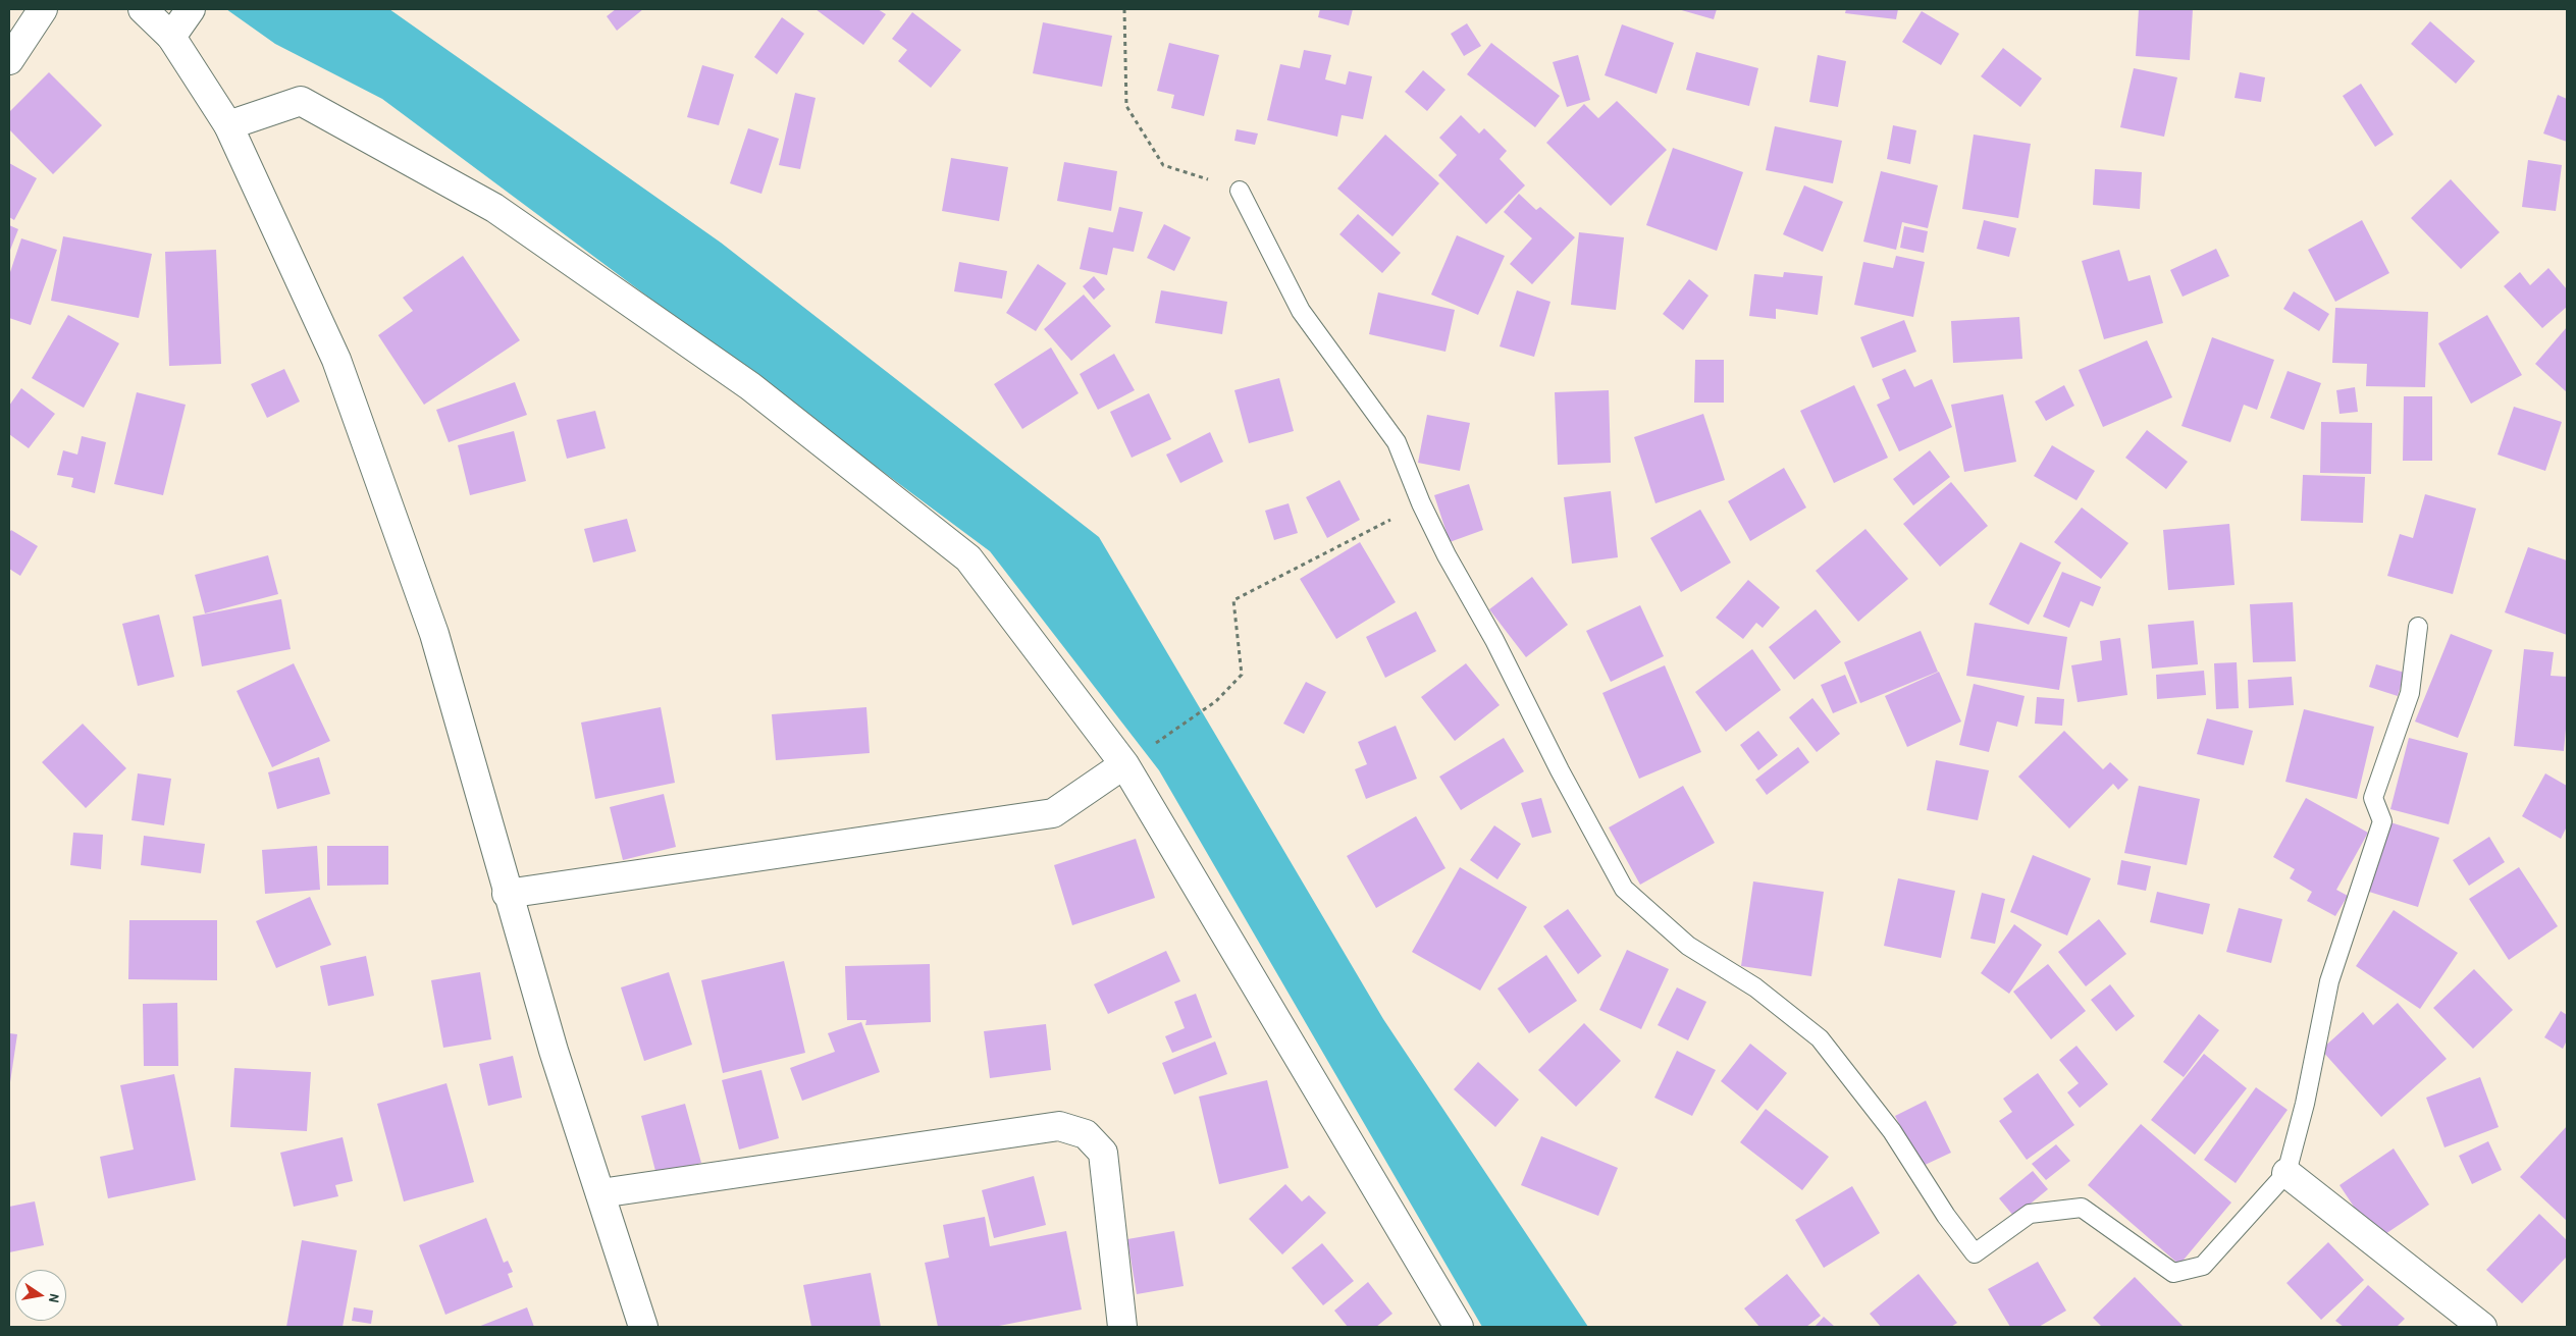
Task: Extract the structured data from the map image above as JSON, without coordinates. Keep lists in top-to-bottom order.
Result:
{
  "north": "right"
}
